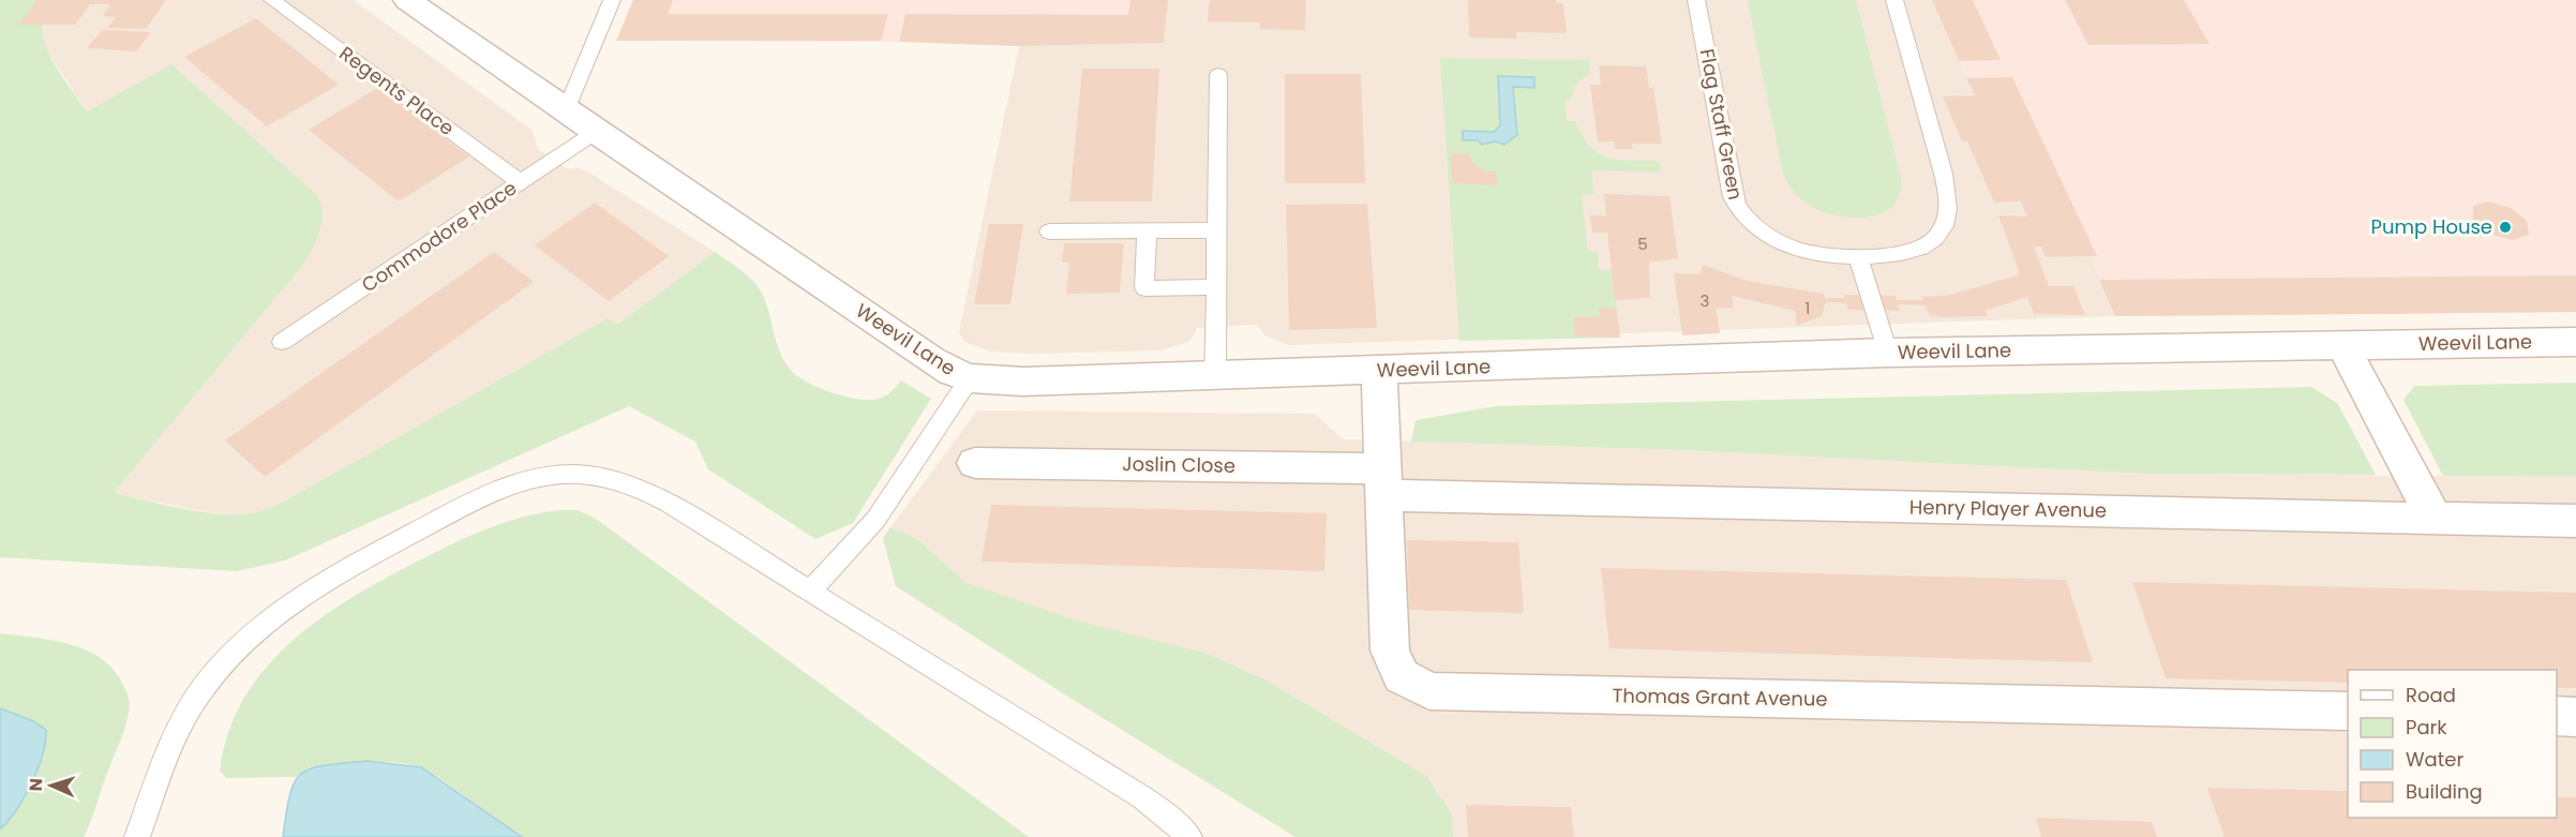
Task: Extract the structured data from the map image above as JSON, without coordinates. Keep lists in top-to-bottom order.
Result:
{
  "streets": {
    "street": [
      "Weevil Lane",
      "Joslin Close",
      "Henry Player Avenue",
      "Thomas Grant Avenue"
    ],
    "lane": ["Regents Place", "Flag Staff Green", "Commodore Place"]
  },
  "crossings": [
    ["Regents Place", "Commodore Place"],
    ["Commodore Place", "Weevil Lane"],
    ["Weevil Lane", "Thomas Grant Avenue"],
    ["Joslin Close", "Henry Player Avenue"],
    ["Joslin Close", "Thomas Grant Avenue"],
    ["Henry Player Avenue", "Thomas Grant Avenue"]
  ],
  "places": ["Pump House"],
  "house_numbers": ["5", "3", "1"],
  "legend": [
    "Road",
    "Park",
    "Water",
    "Building"
  ],
  "north": "left"
}
